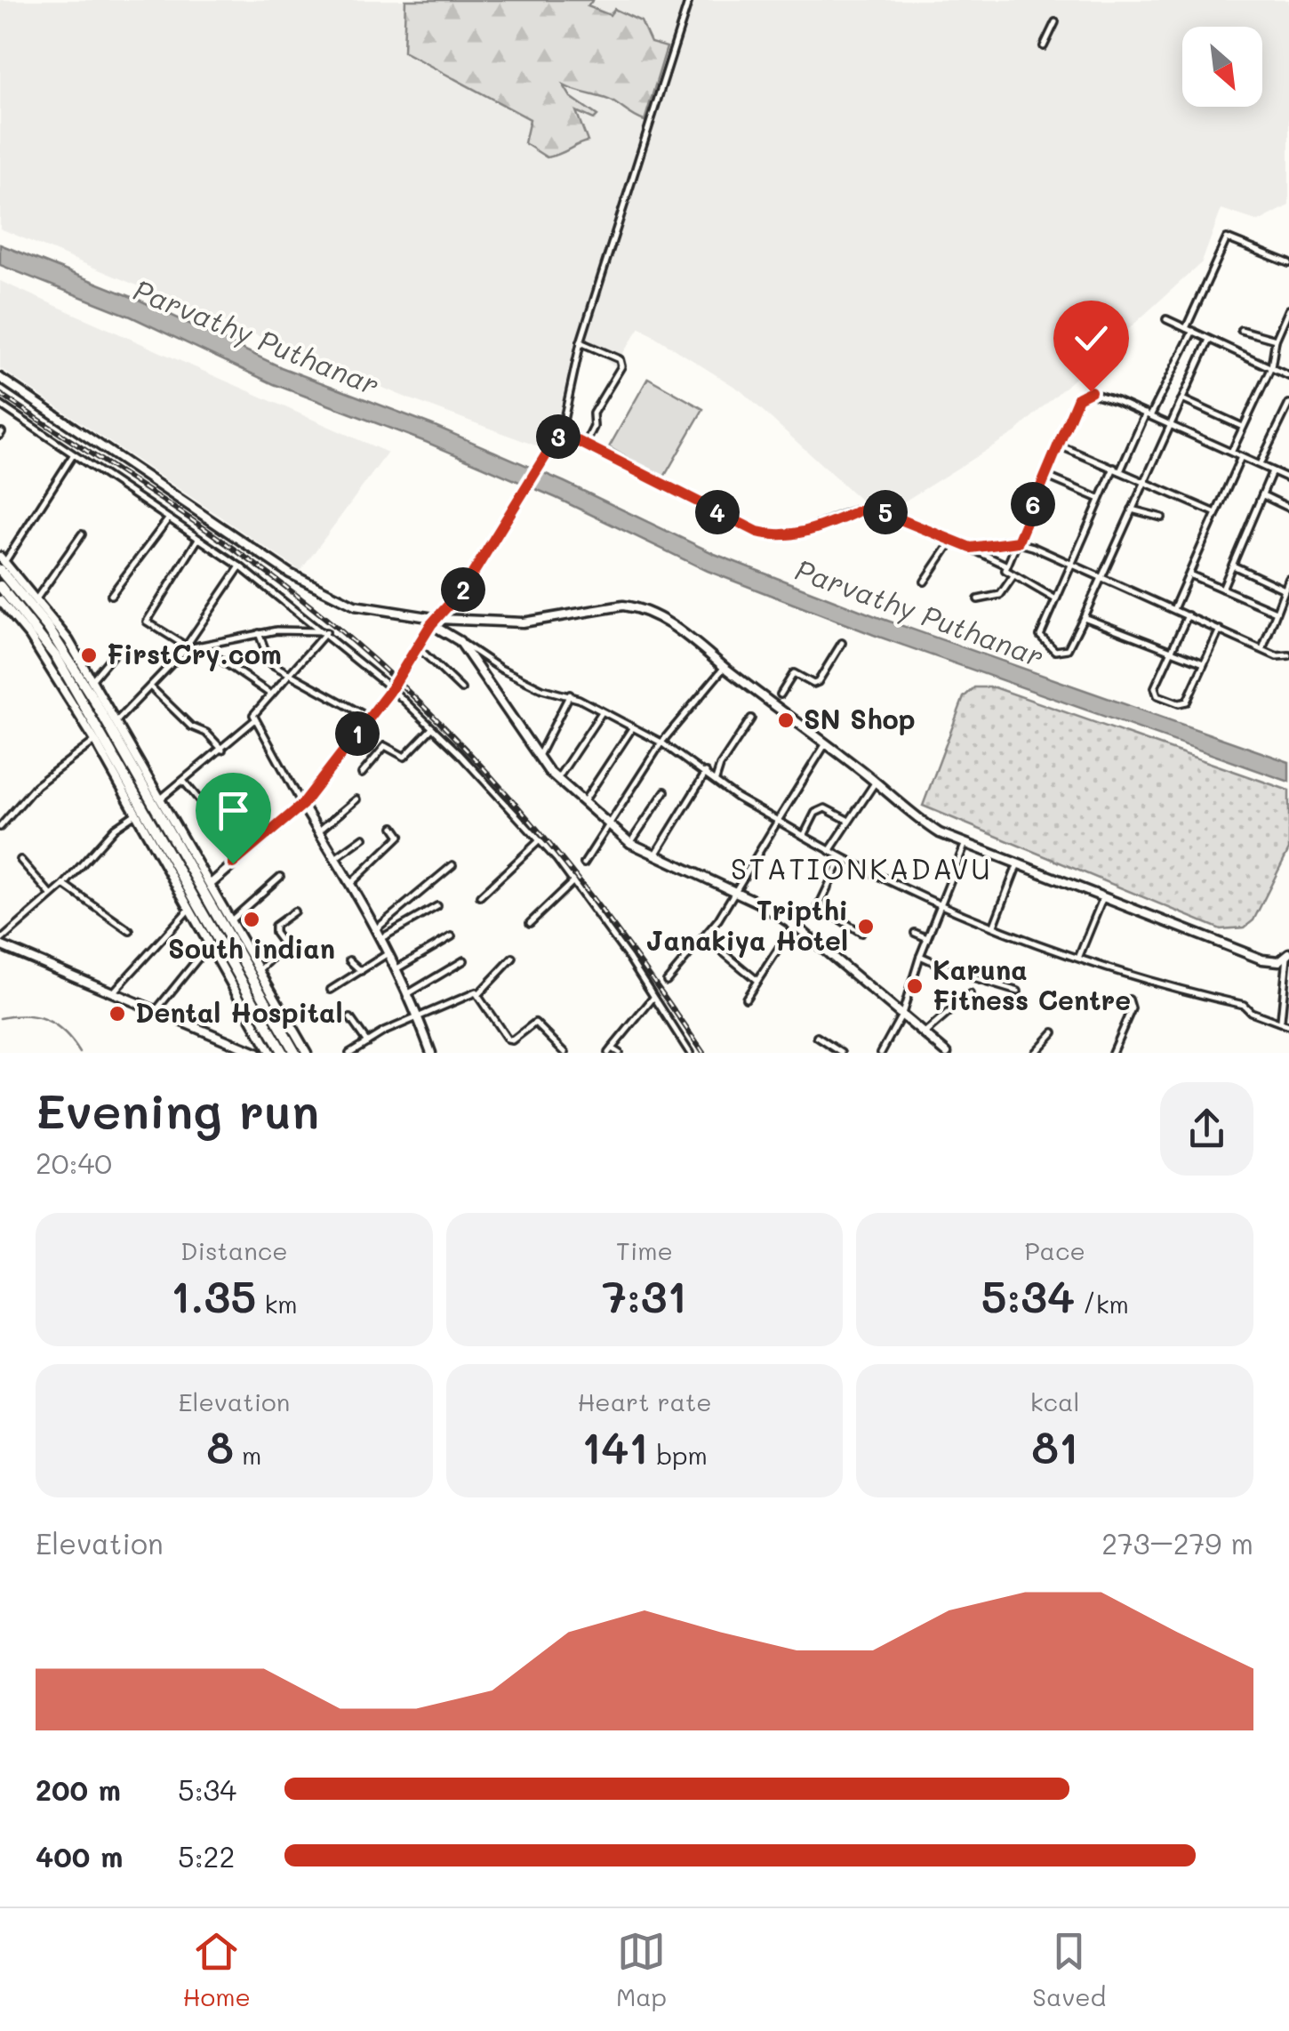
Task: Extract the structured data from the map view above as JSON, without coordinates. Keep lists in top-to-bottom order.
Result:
{
  "districts": ["STATIONKADAVU"],
  "water": ["Parvathy Puthanar"],
  "places": [
    "FirstCry.com",
    "SN Shop",
    "South indian",
    "Tripthi Janakiya Hotel",
    "Karuna Fitness Centre",
    "Dental Hospital"
  ],
  "north": "bottom right",
  "page": {
    "pins": [
      "3",
      "6",
      "4",
      "5",
      "2",
      "1"
    ],
    "heading": ["Evening run", "20:40"],
    "stats": [
      ["Distance", "1.35 km"],
      ["Time", "7:31"],
      ["Pace", "5:34 /km"],
      ["Elevation", "8 m"],
      ["Heart rate", "141 bpm"],
      ["kcal", "81"]
    ],
    "chart": ["Elevation", "273–279 m"],
    "list": [
      {
        "name": "200 m",
        "note": "5:34"
      },
      {
        "name": "400 m",
        "note": "5:22"
      }
    ],
    "tabs": ["Home", "Map", "Saved"]
  }
}
